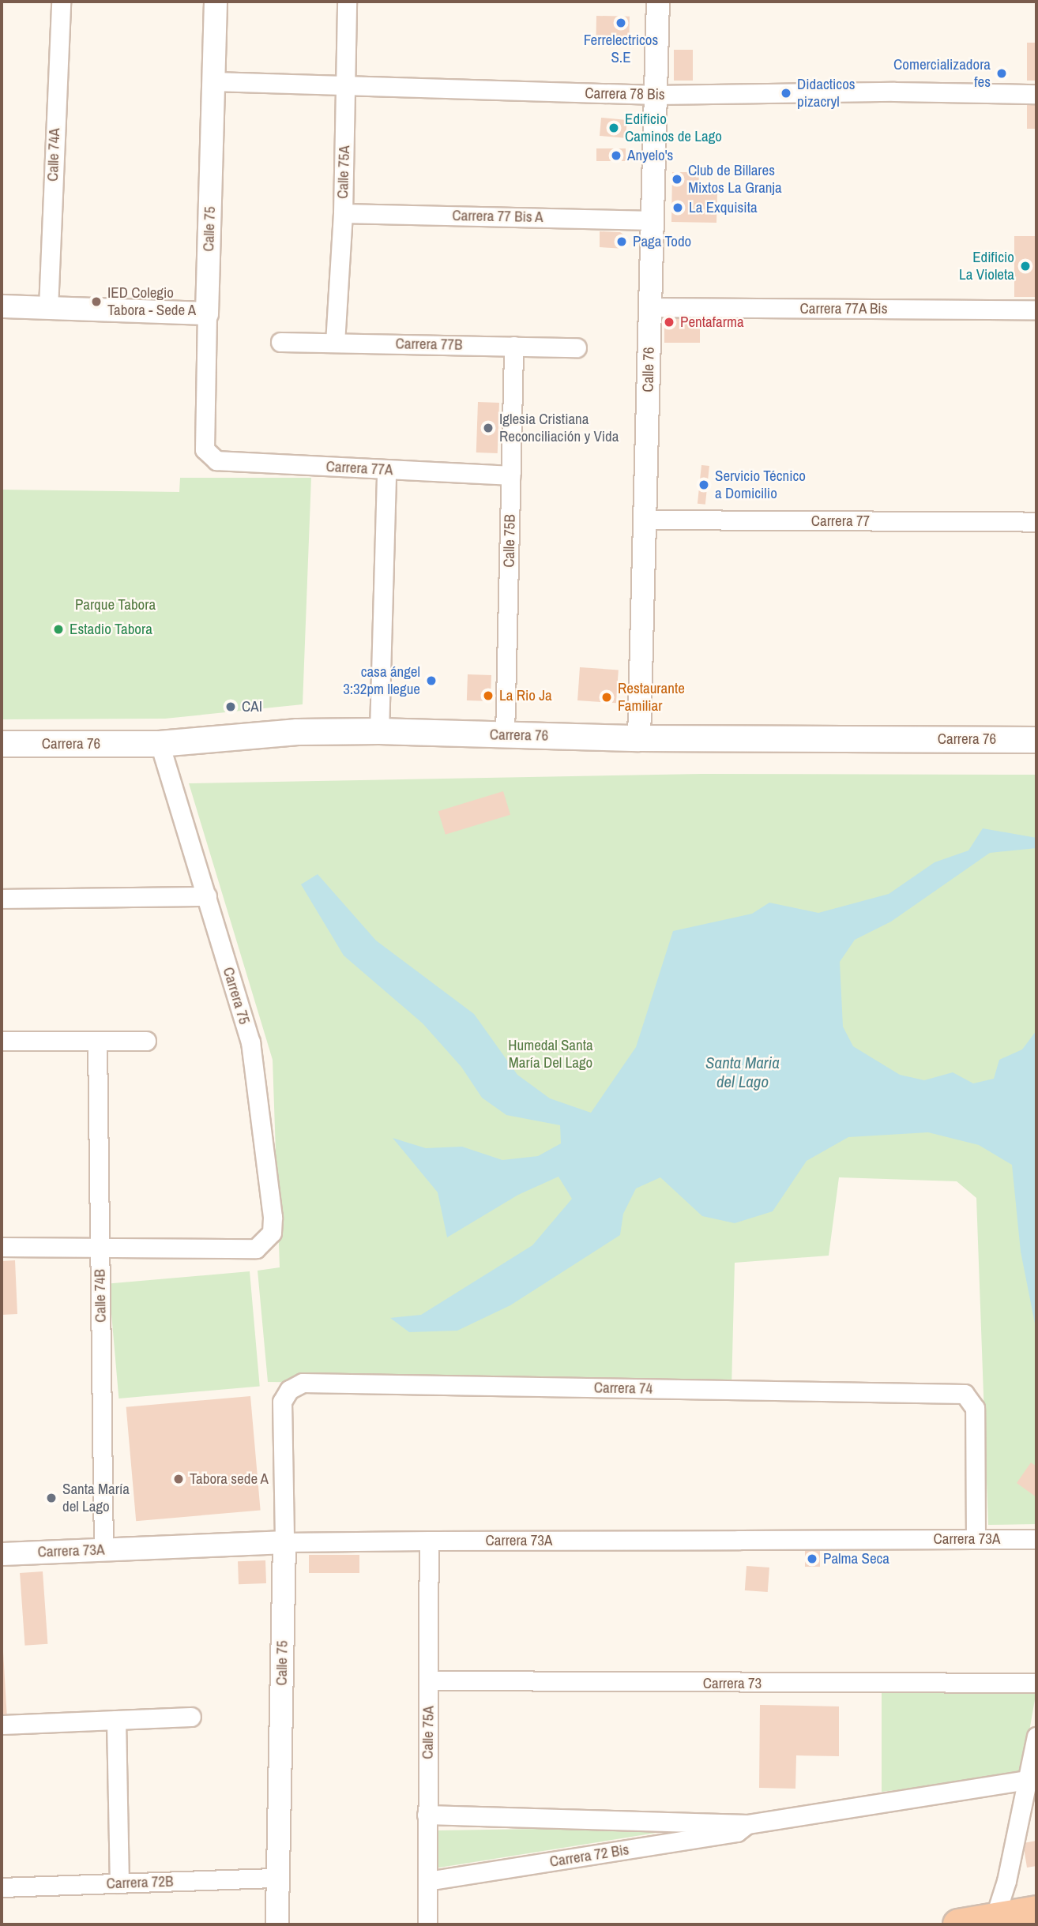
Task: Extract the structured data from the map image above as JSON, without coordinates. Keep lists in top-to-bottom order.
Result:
{
  "streets": {
    "main road": ["Carrera 76"],
    "street": [
      "Carrera 78 Bis",
      "Calle 74A",
      "Calle 75A",
      "Carrera 77 Bis A",
      "Calle 75",
      "Carrera 77A Bis",
      "Carrera 77B",
      "Calle 76",
      "Carrera 77A",
      "Carrera 77",
      "Calle 75B",
      "Carrera 75",
      "Calle 74B",
      "Carrera 74",
      "Carrera 73A",
      "Carrera 73",
      "Carrera 72 Bis",
      "Carrera 72B"
    ]
  },
  "crossings": [
    ["Carrera 78 Bis", "Calle 75A"],
    ["Carrera 78 Bis", "Calle 75"],
    ["Carrera 78 Bis", "Calle 76"],
    ["Calle 75A", "Carrera 77 Bis A"],
    ["Calle 75A", "Carrera 77B"],
    ["Calle 75A", "Carrera 73A"],
    ["Calle 75A", "Carrera 73"],
    ["Calle 75A", "Carrera 72 Bis"],
    ["Carrera 77 Bis A", "Calle 76"],
    ["Calle 75", "Carrera 77A"],
    ["Calle 75", "Carrera 74"],
    ["Calle 75", "Carrera 73A"],
    ["Calle 75", "Carrera 72B"],
    ["Carrera 77A Bis", "Calle 76"],
    ["Carrera 77B", "Calle 75B"],
    ["Calle 76", "Carrera 77"],
    ["Calle 76", "Carrera 76"],
    ["Carrera 77A", "Calle 75B"],
    ["Calle 75B", "Carrera 76"],
    ["Carrera 76", "Carrera 75"],
    ["Carrera 75", "Calle 74B"],
    ["Calle 74B", "Carrera 73A"],
    ["Carrera 74", "Carrera 73A"]
  ],
  "water": ["Santa Maria del Lago"],
  "parks": ["Parque Tabora", "Humedal Santa María Del Lago"],
  "places": [
    "Ferrelectricos S.E",
    "Comercializadora fes",
    "Didacticos pizacryl",
    "Edificio Caminos de Lago",
    "Anyelo's",
    "Club de Billares Mixtos La Granja",
    "La Exquisita",
    "Paga Todo",
    "Edificio La Violeta",
    "IED Colegio Tabora - Sede A",
    "Pentafarma",
    "Iglesia Cristiana Reconciliación y Vida",
    "Servicio Técnico a Domicilio",
    "Estadio Tabora",
    "casa ángel 3:32pm llegue",
    "La Rio Ja",
    "Restaurante Familiar",
    "CAI",
    "Tabora sede A",
    "Santa María del Lago",
    "Palma Seca"
  ]
}
